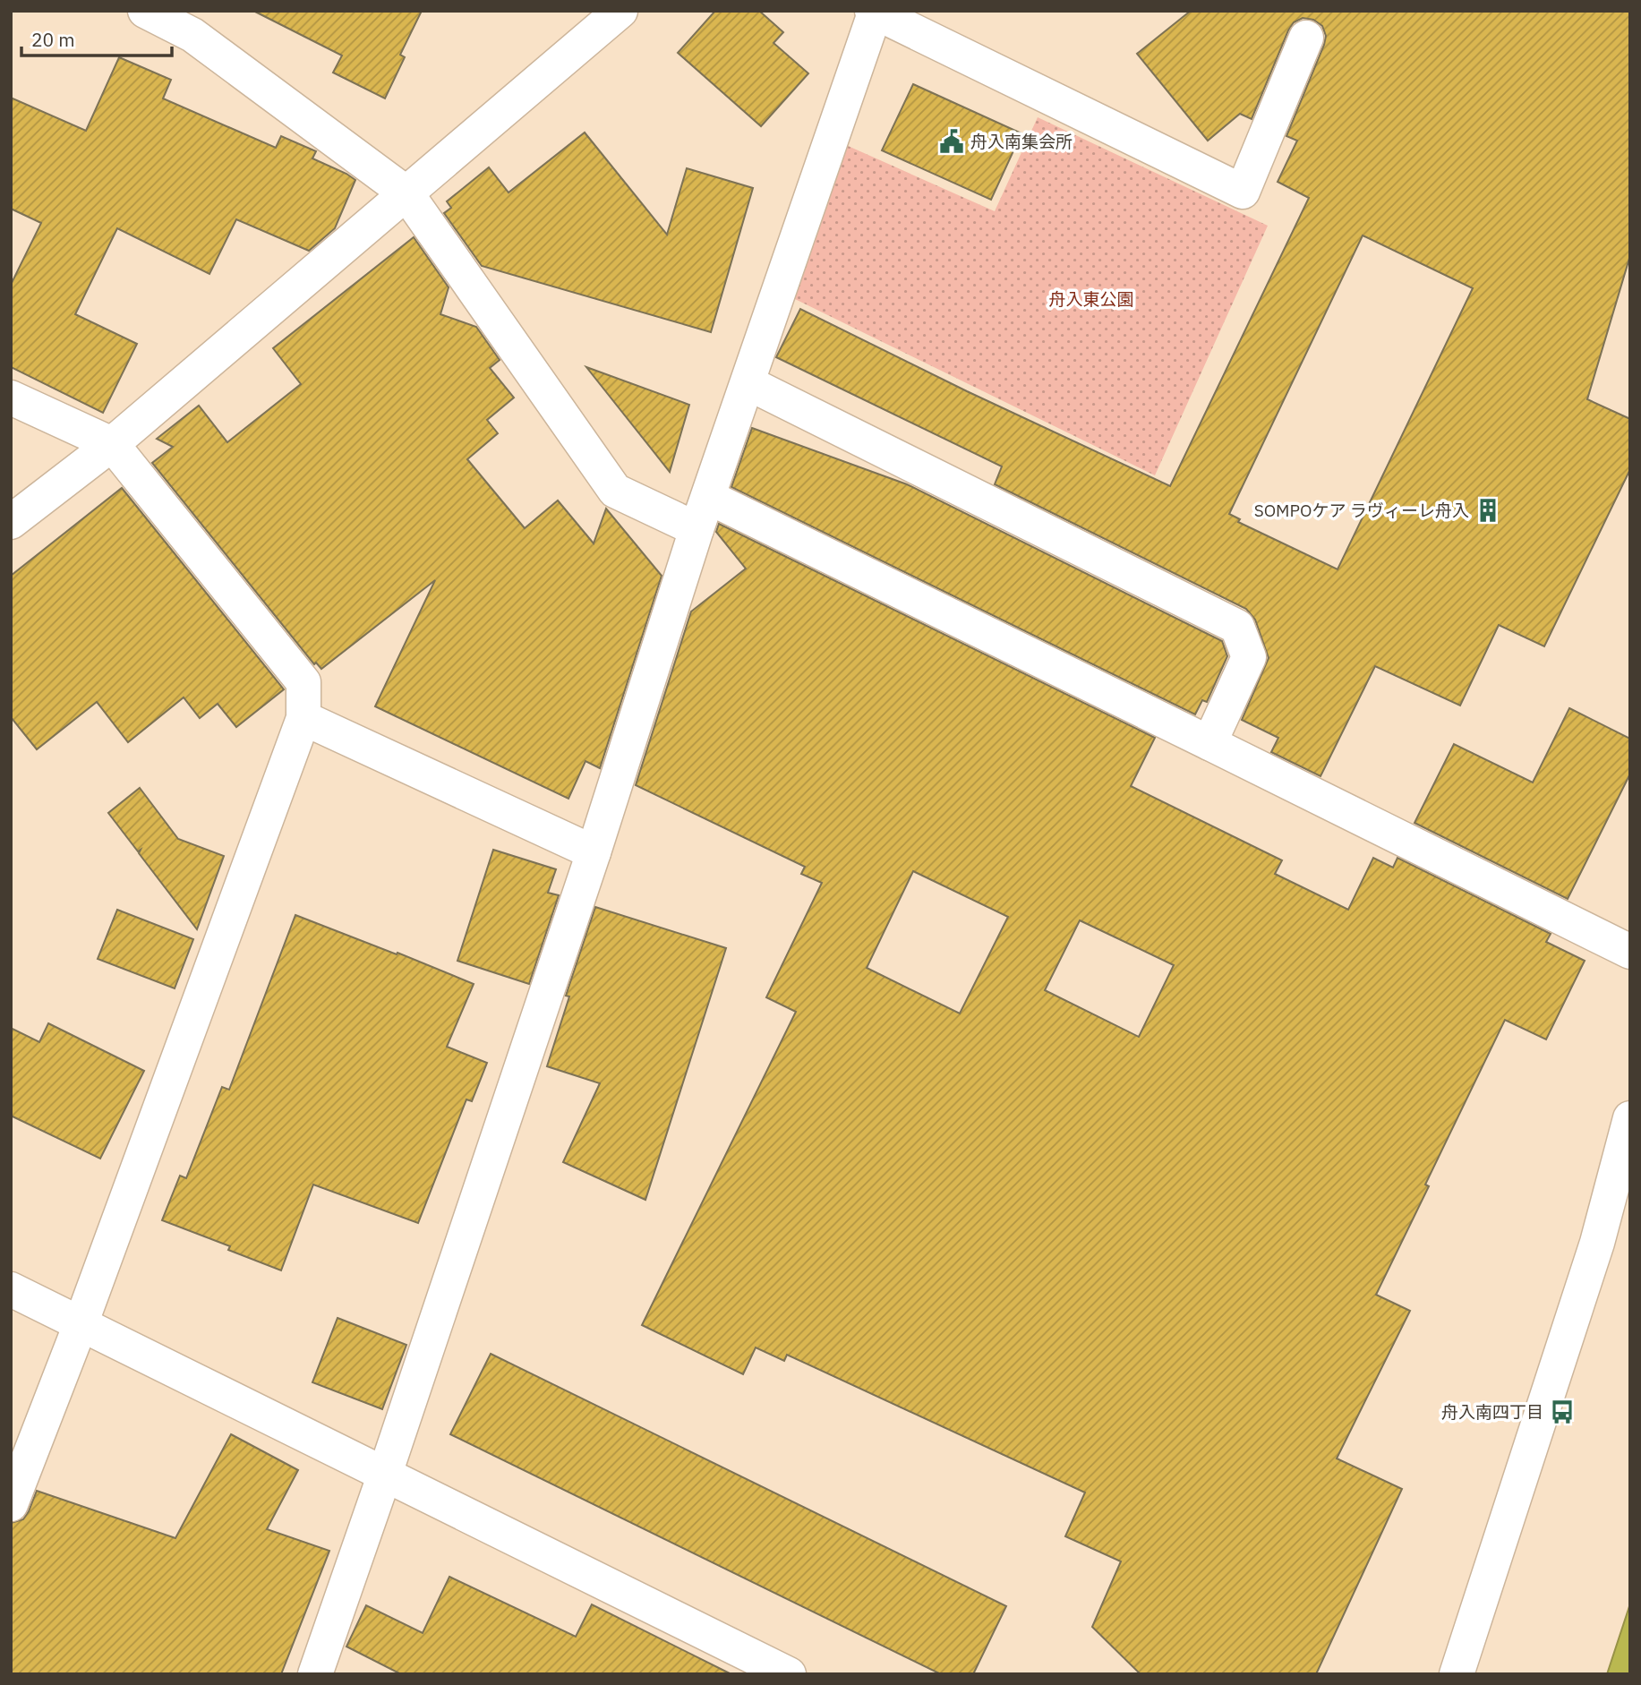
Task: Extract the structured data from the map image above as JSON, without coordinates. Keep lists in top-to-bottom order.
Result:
{
  "parks": ["舟入東公園"],
  "places": {
    "public building": ["舟入南集会所"],
    "building": ["SOMPOケア ラヴィーレ舟入"],
    "bus stop": ["舟入南四丁目"]
  },
  "scale_bar": "20 m"
}
